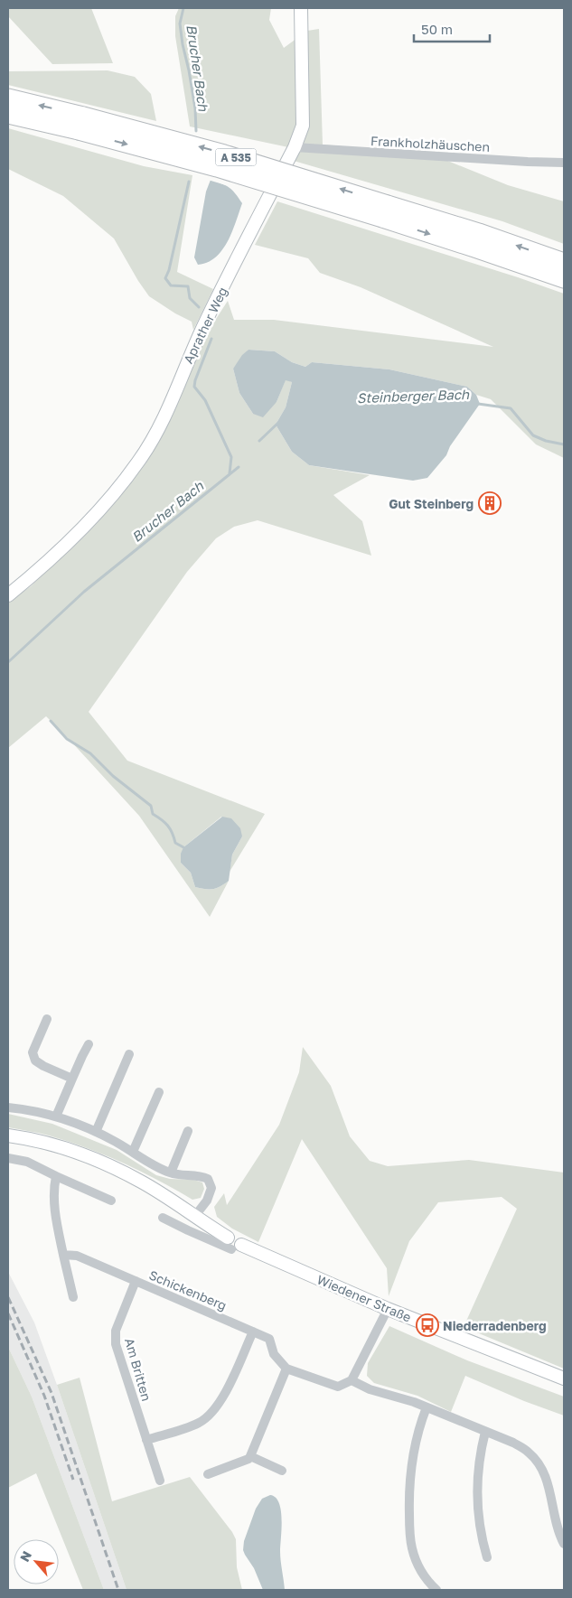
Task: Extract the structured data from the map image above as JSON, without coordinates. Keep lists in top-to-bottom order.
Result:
{
  "streets": {
    "highway": ["A 535"],
    "street": [
      "Frankholzhäuschen",
      "Aprather Weg",
      "Schickenberg",
      "Wiedener Straße",
      "Am Britten"
    ]
  },
  "crossings": [
    ["Frankholzhäuschen", "Aprather Weg"],
    ["Schickenberg", "Am Britten"]
  ],
  "water": ["Brucher Bach", "Steinberger Bach"],
  "places": {
    "building": ["Gut Steinberg"],
    "bus stop": ["Niederradenberg"]
  },
  "scale_bar": "50 m",
  "north": "top left"
}
